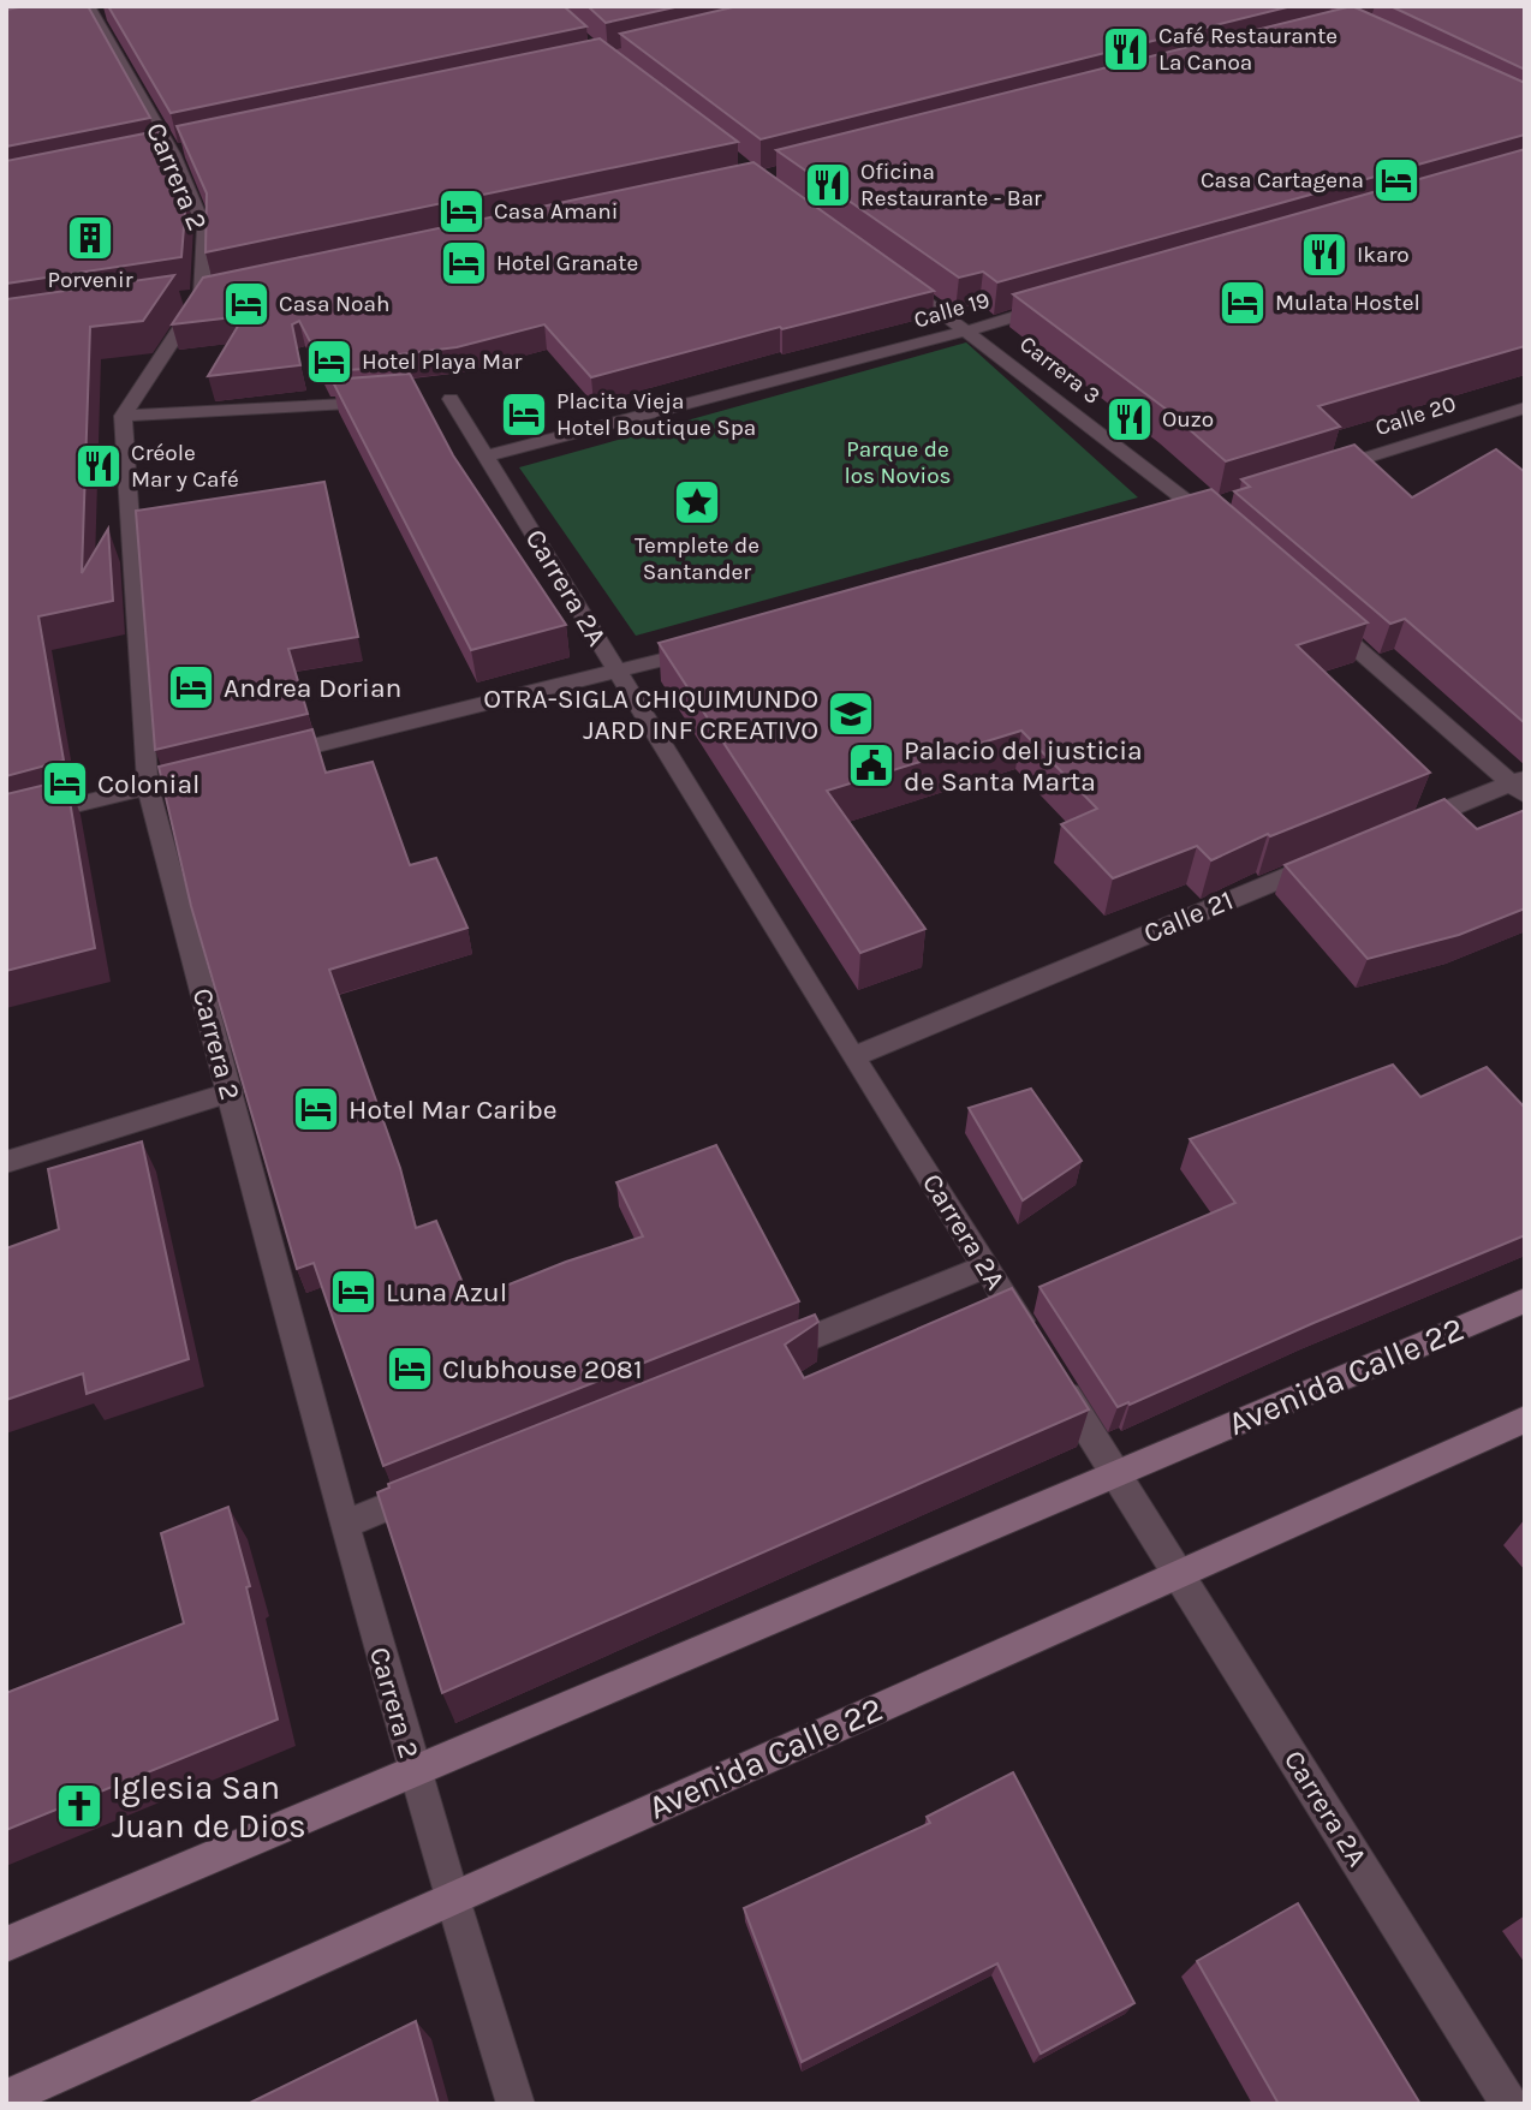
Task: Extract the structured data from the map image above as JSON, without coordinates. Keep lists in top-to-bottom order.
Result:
{
  "streets": {
    "street": [
      "Carrera 2",
      "Calle 19",
      "Carrera 3",
      "Calle 20",
      "Carrera 2A",
      "Calle 21",
      "Avenida Calle 22"
    ]
  },
  "crossings": [
    ["Carrera 2", "Avenida Calle 22"],
    ["Calle 19", "Carrera 3"],
    ["Calle 19", "Carrera 2A"],
    ["Carrera 2A", "Calle 21"],
    ["Carrera 2A", "Avenida Calle 22"]
  ],
  "parks": ["Parque de los Novios"],
  "places": {
    "restaurant": [
      "Café Restaurante La Canoa",
      "Oficina Restaurante - Bar",
      "Ikaro",
      "Ouzo",
      "Créole Mar y Café"
    ],
    "hotel": [
      "Casa Cartagena",
      "Casa Amani",
      "Hotel Granate",
      "Mulata Hostel",
      "Casa Noah",
      "Hotel Playa Mar",
      "Placita Vieja Hotel Boutique Spa",
      "Andrea Dorian",
      "Colonial",
      "Hotel Mar Caribe",
      "Luna Azul",
      "Clubhouse 2081"
    ],
    "building": ["Porvenir"],
    "place": ["Templete de Santander"],
    "school or university": ["OTRA-SIGLA CHIQUIMUNDO JARD INF CREATIVO"],
    "public building": ["Palacio del justicia de Santa Marta"],
    "church": ["Iglesia San Juan de Dios"]
  }
}
